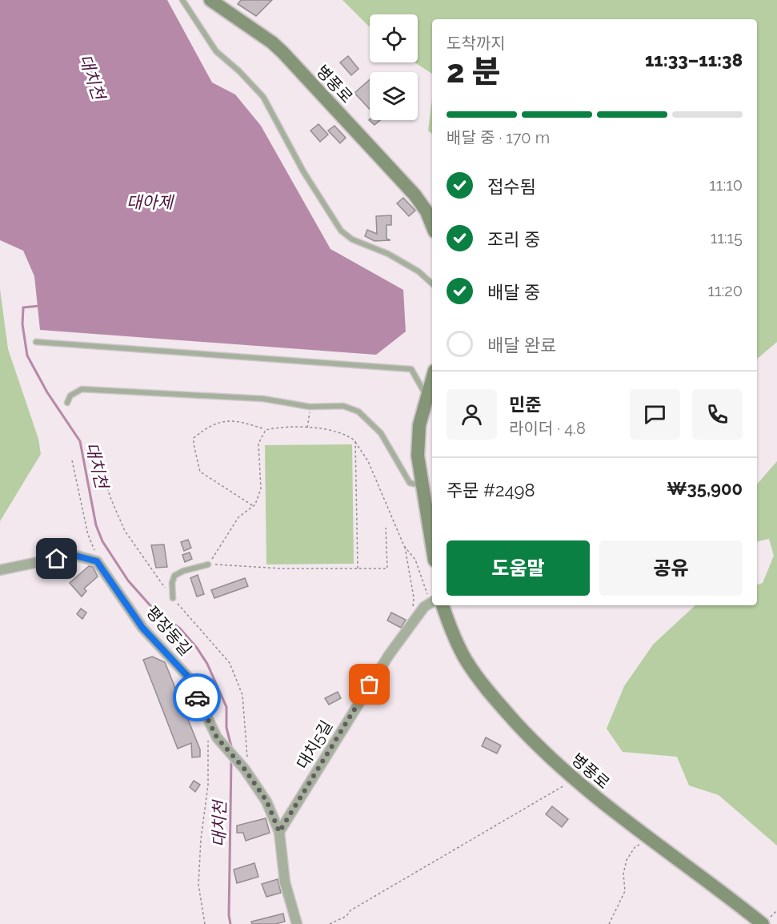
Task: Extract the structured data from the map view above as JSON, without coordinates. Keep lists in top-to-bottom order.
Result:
{
  "streets": {
    "main road": ["병풍로"],
    "street": ["평장동길", "대치5길"]
  },
  "crossings": [
    ["평장동길", "대치5길"]
  ],
  "water": ["대치천", "대아제"],
  "page": {
    "heading": ["2 분", "도착까지", "11:33–11:38"],
    "panel": [
      "민준",
      "라이더 · 4.8",
      "주문 #2498",
      "₩35,900"
    ],
    "bar": "배달 중 · 170 m",
    "list": [
      ["접수됨", "11:10"],
      ["조리 중", "11:15"],
      ["배달 중", "11:20"],
      "배달 완료"
    ],
    "buttons": ["도움말", "공유"]
  }
}
